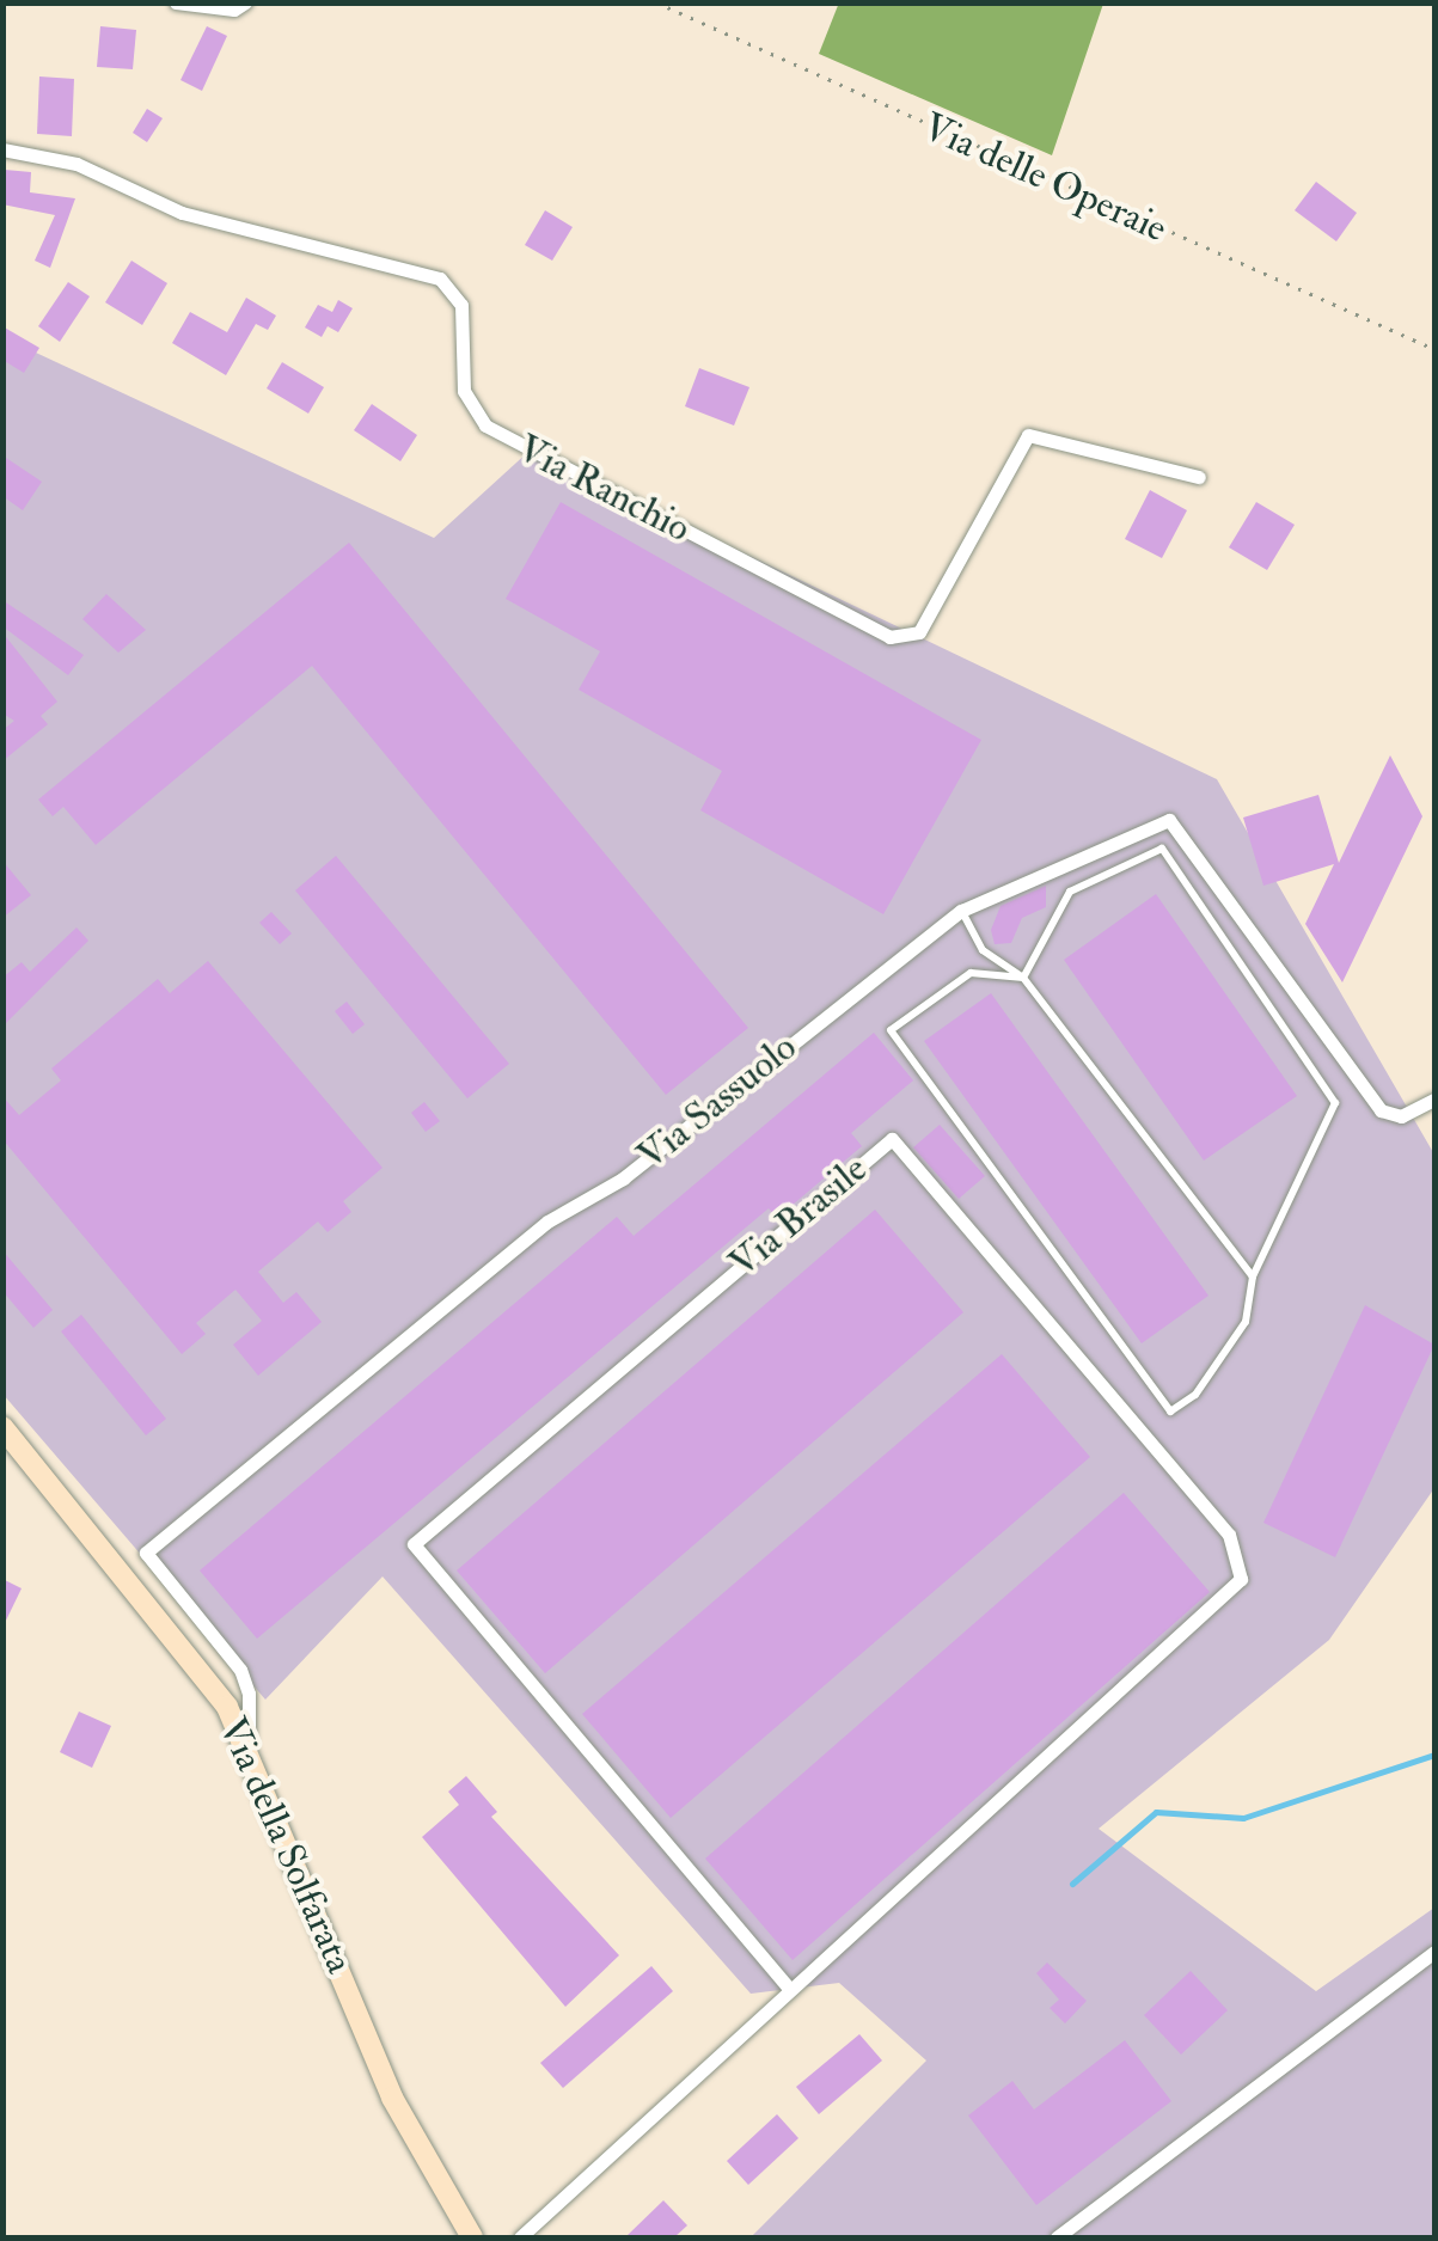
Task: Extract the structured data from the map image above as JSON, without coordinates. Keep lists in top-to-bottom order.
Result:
{
  "streets": {
    "main road": ["Via della Solfarata"],
    "street": ["Via Ranchio", "Via Sassuolo", "Via Brasile"],
    "path": ["Via delle Operaie"]
  },
  "crossings": [
    ["Via Sassuolo", "Via della Solfarata"]
  ]
}
